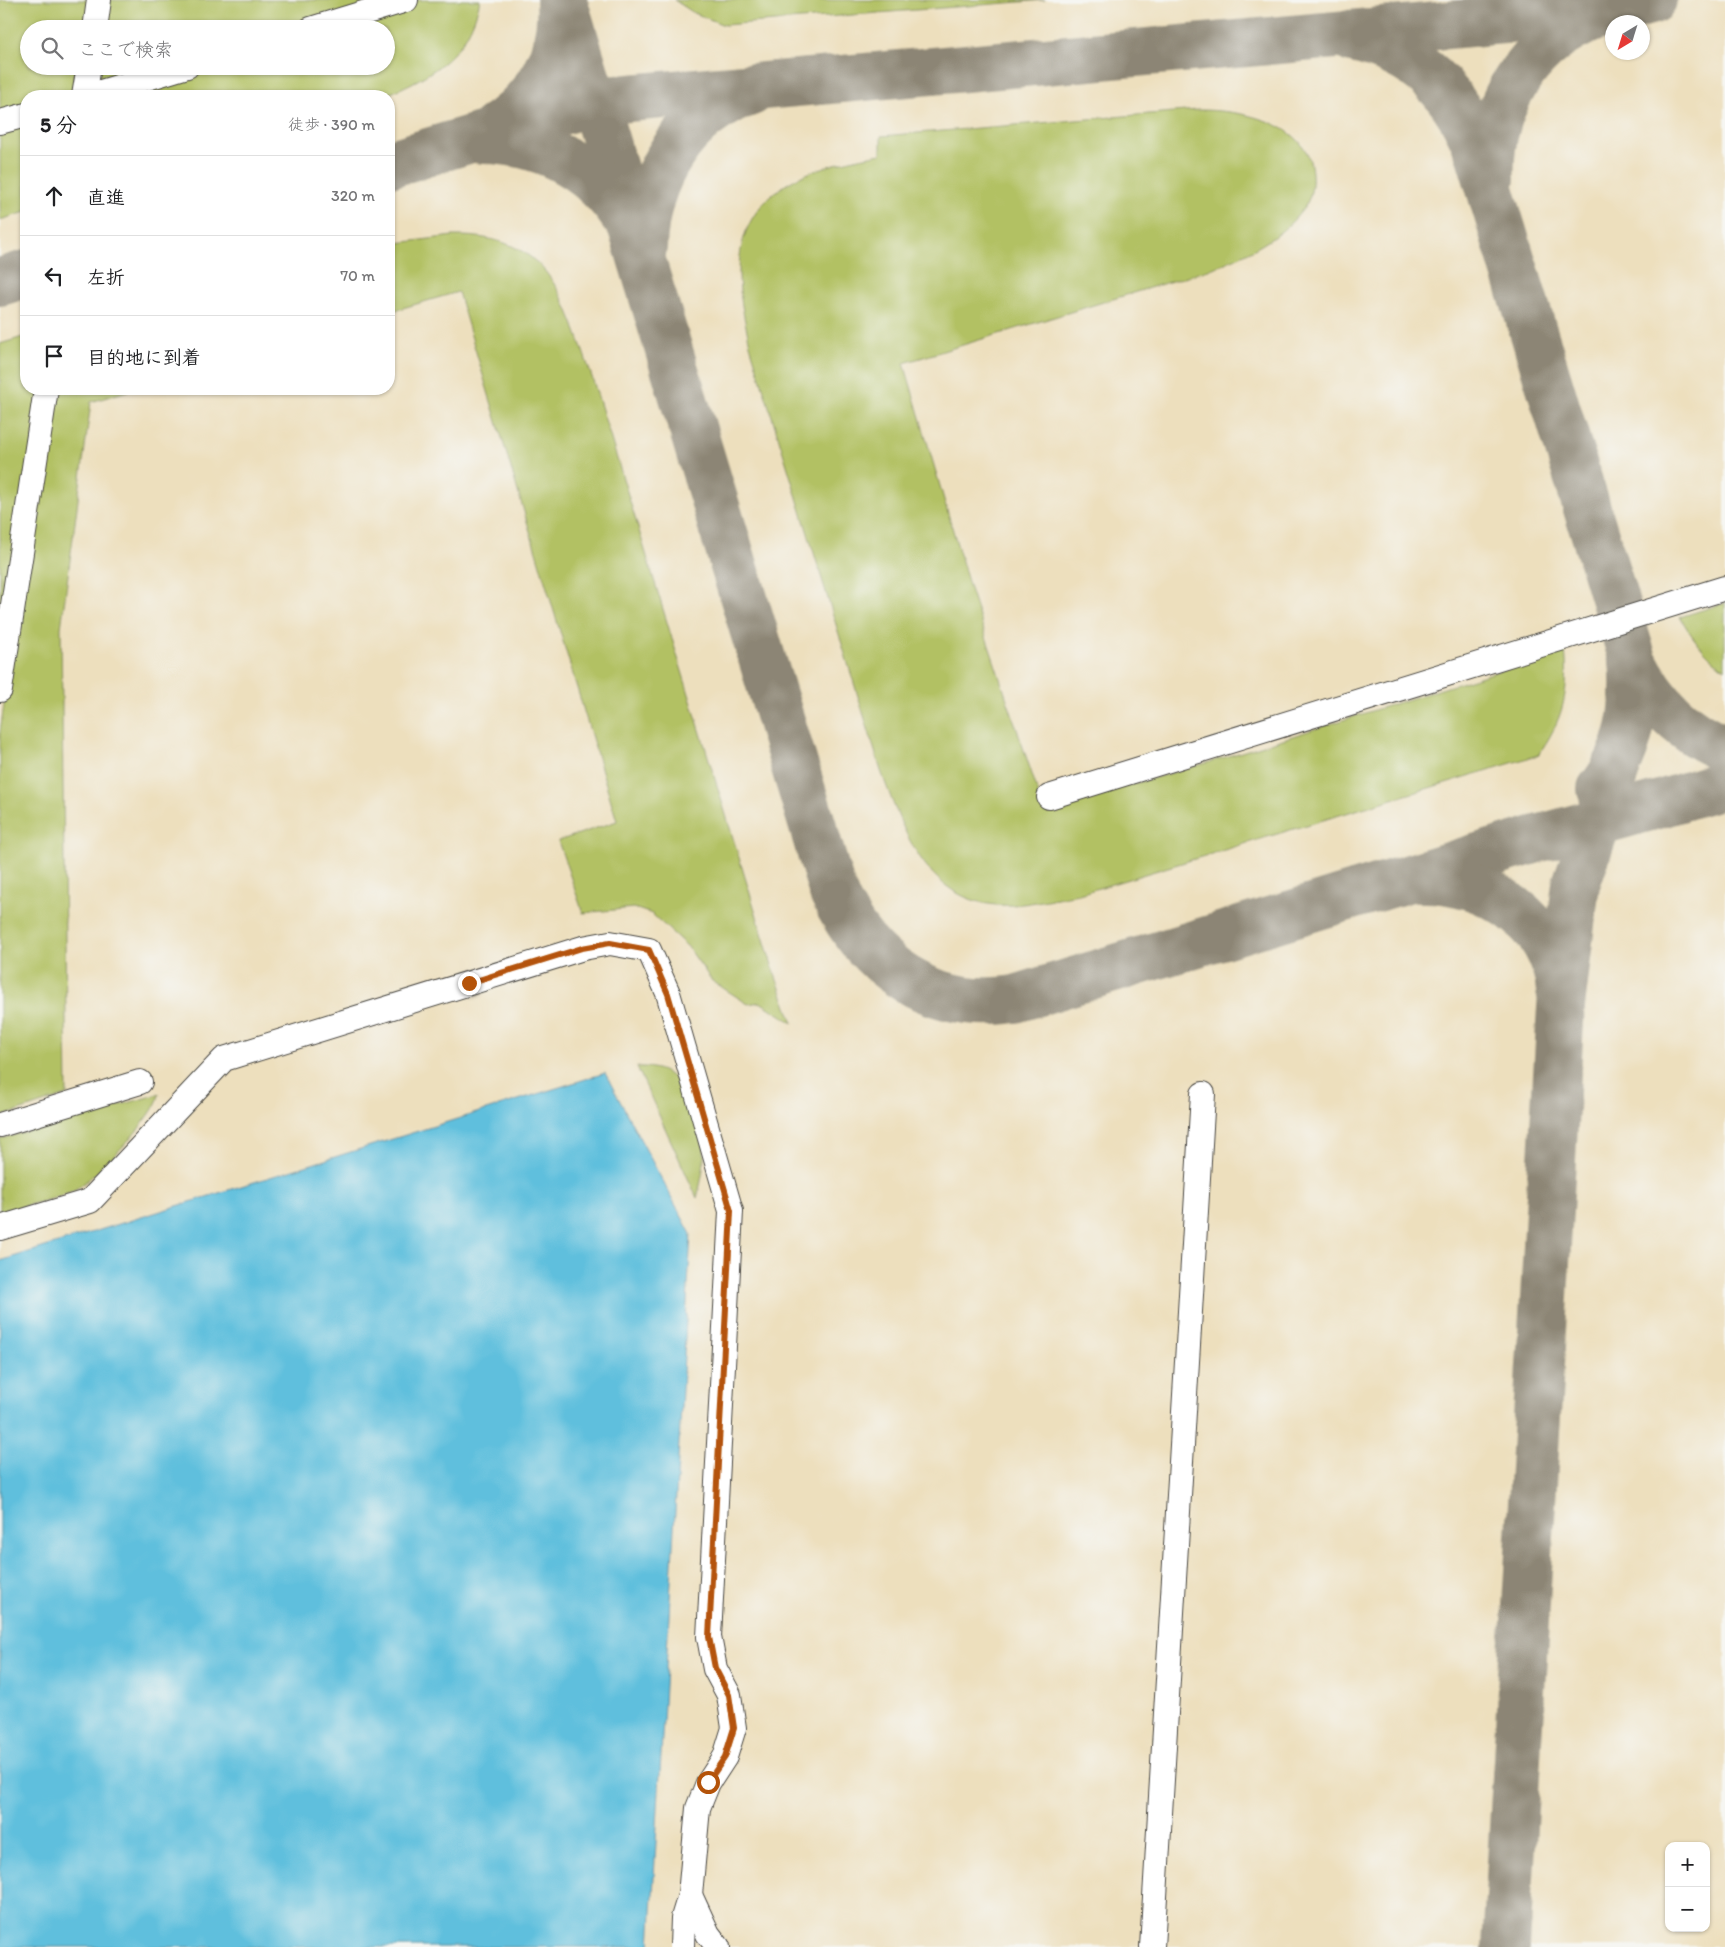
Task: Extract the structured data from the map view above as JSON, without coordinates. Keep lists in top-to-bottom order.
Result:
{
  "north": "bottom left",
  "page": {
    "search": "ここで検索",
    "heading": ["5 分", "徒歩 · 390 m"],
    "list": [
      ["直進", "320 m"],
      ["左折", "70 m"],
      "目的地に到着"
    ],
    "map_buttons": ["+", "−"]
  }
}
